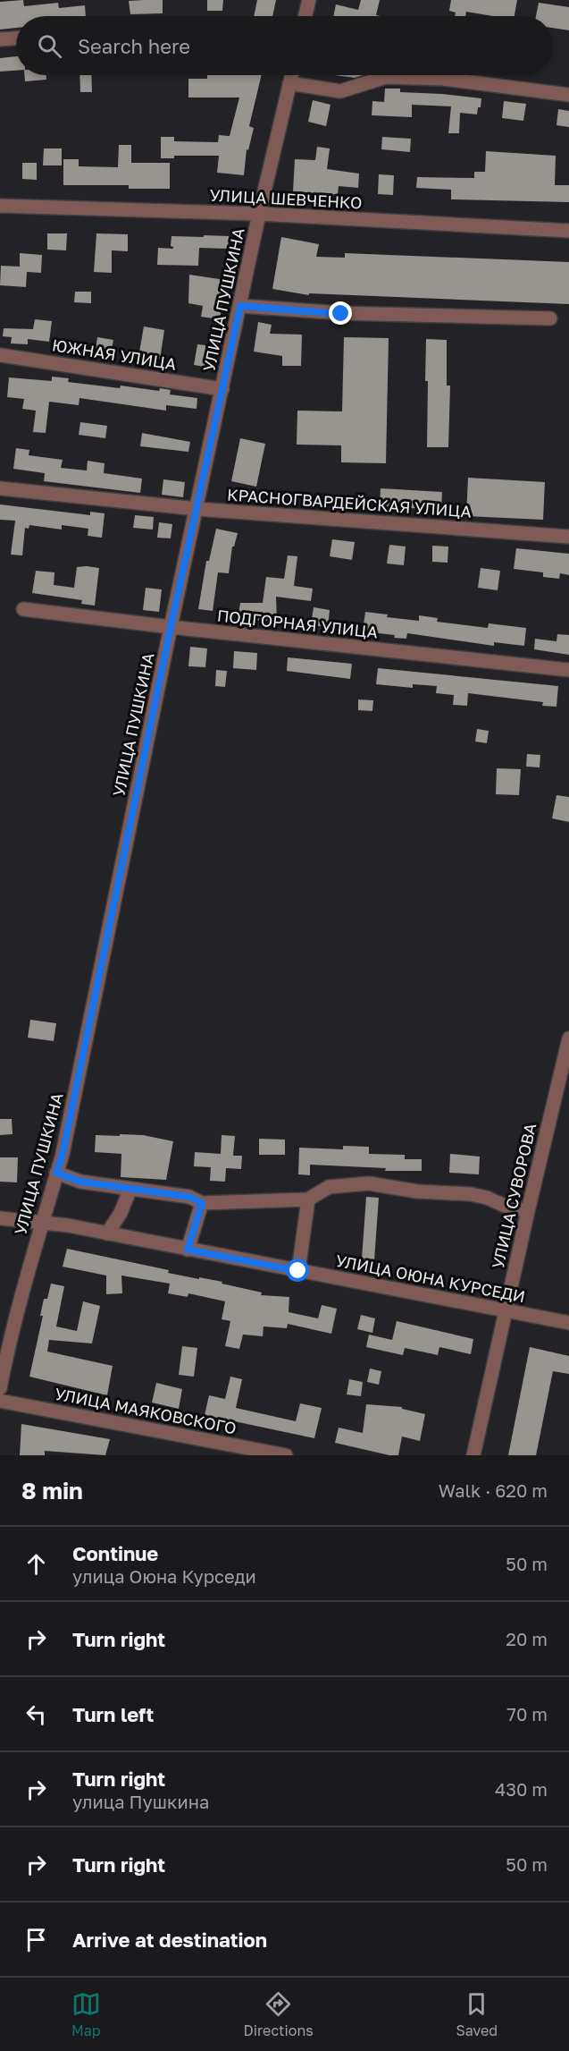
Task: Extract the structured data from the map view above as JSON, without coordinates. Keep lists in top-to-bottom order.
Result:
{
  "streets": {
    "street": [
      "УЛИЦА ШЕВЧЕНКО",
      "УЛИЦА ПУШКИНА",
      "ЮЖНАЯ УЛИЦА",
      "КРАСНОГВАРДЕЙСКАЯ УЛИЦА",
      "ПОДГОРНАЯ УЛИЦА",
      "УЛИЦА СУВОРОВА",
      "УЛИЦА ОЮНА КУРСЕДИ",
      "УЛИЦА МАЯКОВСКОГО"
    ]
  },
  "crossings": [
    ["УЛИЦА ШЕВЧЕНКО", "УЛИЦА ПУШКИНА"],
    ["УЛИЦА ПУШКИНА", "ЮЖНАЯ УЛИЦА"],
    ["УЛИЦА ПУШКИНА", "КРАСНОГВАРДЕЙСКАЯ УЛИЦА"],
    ["УЛИЦА ПУШКИНА", "ПОДГОРНАЯ УЛИЦА"],
    ["УЛИЦА ПУШКИНА", "УЛИЦА ОЮНА КУРСЕДИ"],
    ["УЛИЦА СУВОРОВА", "УЛИЦА ОЮНА КУРСЕДИ"]
  ],
  "page": {
    "search": "Search here",
    "heading": ["8 min", "Walk · 620 m"],
    "list": [
      ["Continue", "улица Оюна Курседи", "50 m"],
      ["Turn right", "20 m"],
      ["Turn left", "70 m"],
      ["Turn right", "улица Пушкина", "430 m"],
      ["Turn right", "50 m"],
      "Arrive at destination"
    ],
    "nav": ["Map", "Directions", "Saved"]
  }
}
